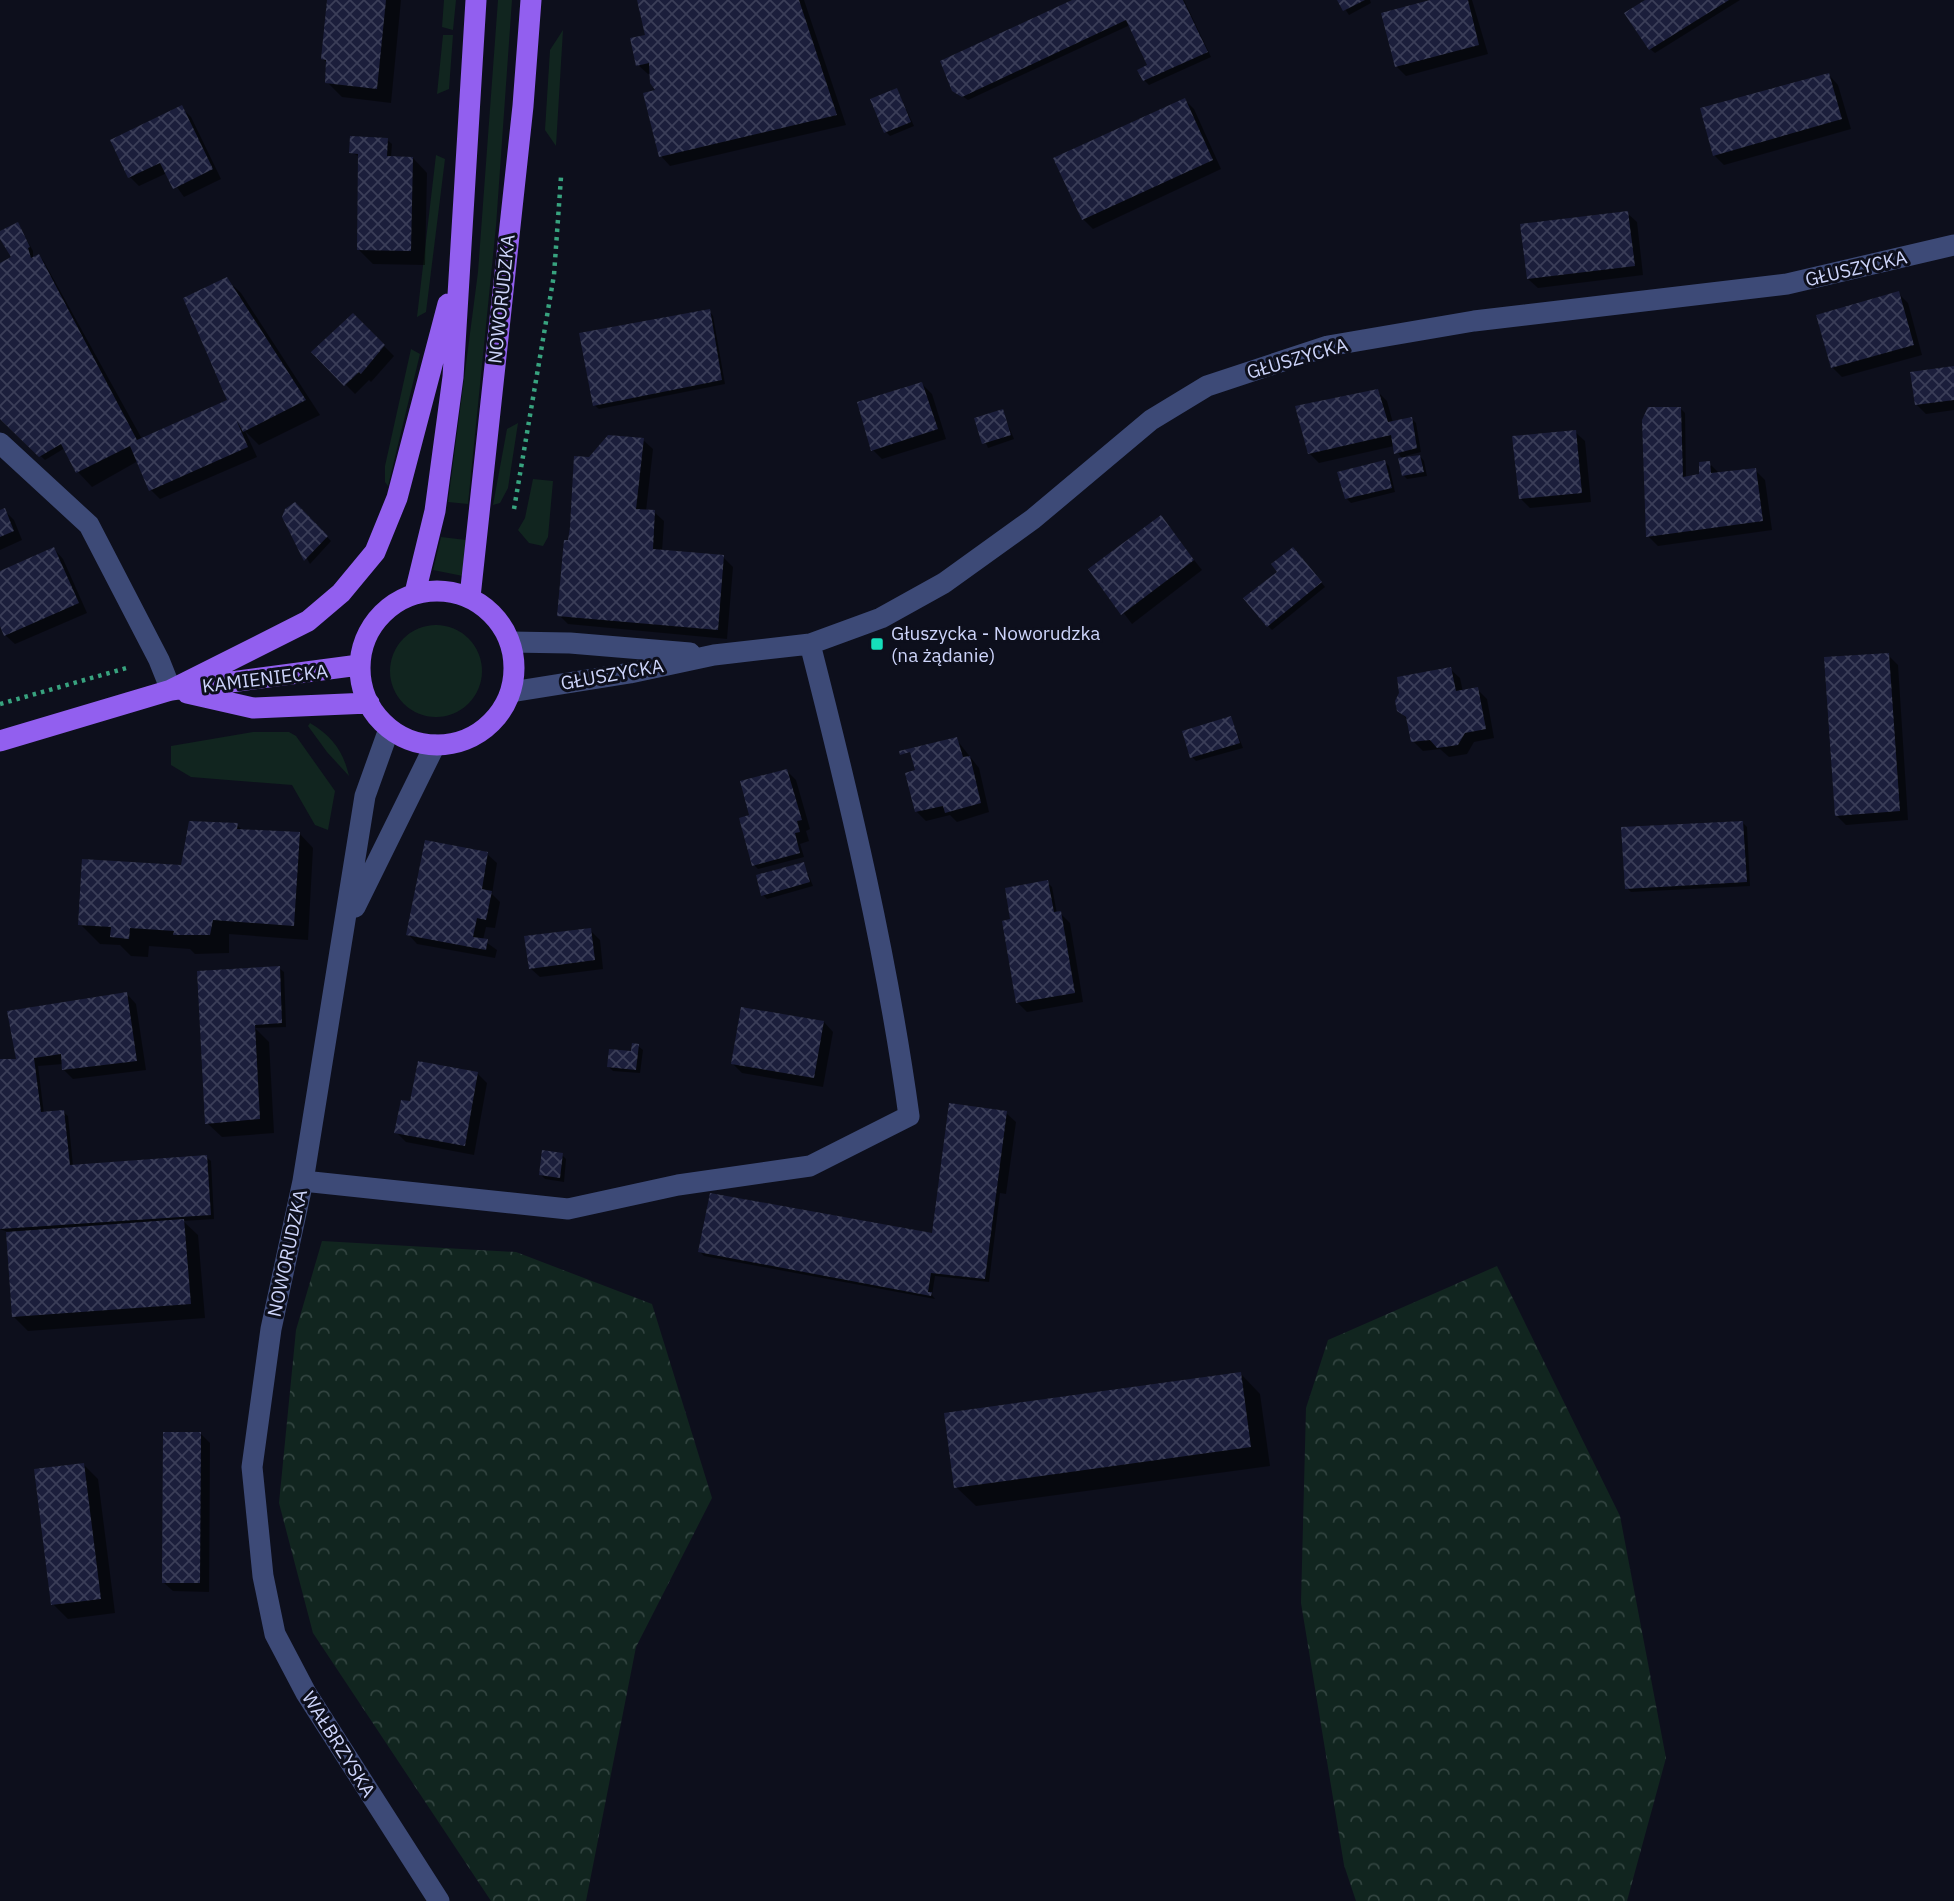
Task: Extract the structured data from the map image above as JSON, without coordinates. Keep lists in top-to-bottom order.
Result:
{
  "streets": {
    "main road": ["NOWORUDZKA", "KAMIENIECKA"],
    "street": ["GŁUSZYCKA", "WAŁBRZYSKA"]
  },
  "crossings": [
    ["GŁUSZYCKA", "NOWORUDZKA"],
    ["GŁUSZYCKA", "KAMIENIECKA"],
    ["NOWORUDZKA", "KAMIENIECKA"],
    ["NOWORUDZKA", "WAŁBRZYSKA"]
  ],
  "places": {
    "transit": ["Głuszycka - Noworudzka (na żądanie)"]
  }
}
